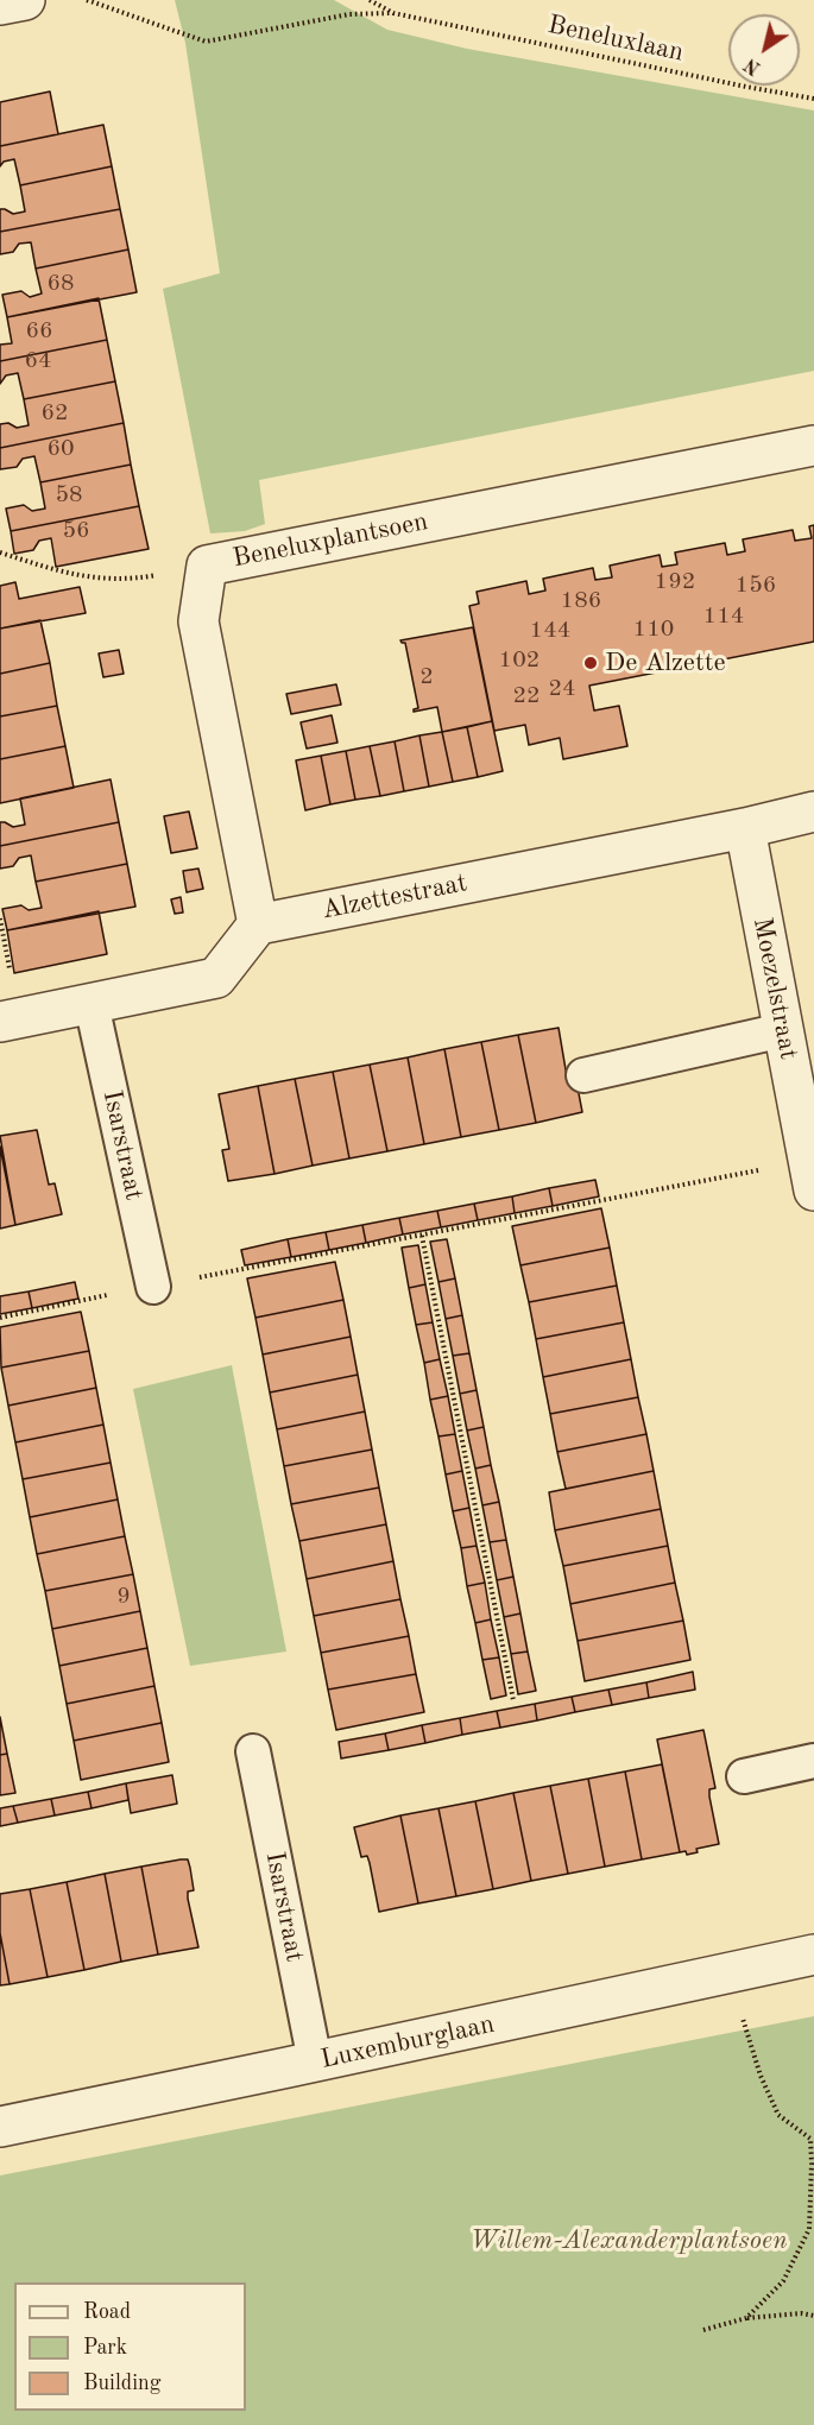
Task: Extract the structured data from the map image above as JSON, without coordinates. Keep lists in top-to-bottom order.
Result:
{
  "streets": {
    "street": [
      "Beneluxplantsoen",
      "Alzettestraat",
      "Moezelstraat",
      "Luxemburglaan"
    ],
    "lane": ["Isarstraat"],
    "path": ["Beneluxlaan"]
  },
  "crossings": [
    ["Beneluxplantsoen", "Alzettestraat"],
    ["Alzettestraat", "Moezelstraat"],
    ["Isarstraat", "Luxemburglaan"]
  ],
  "parks": ["Willem-Alexanderplantsoen"],
  "places": ["De Alzette"],
  "house_numbers": [
    "68",
    "66",
    "64",
    "62",
    "60",
    "58",
    "56",
    "192",
    "156",
    "186",
    "114",
    "110",
    "144",
    "102",
    "2",
    "24",
    "22",
    "9"
  ],
  "legend": ["Road", "Park", "Building"],
  "north": "bottom left"
}
